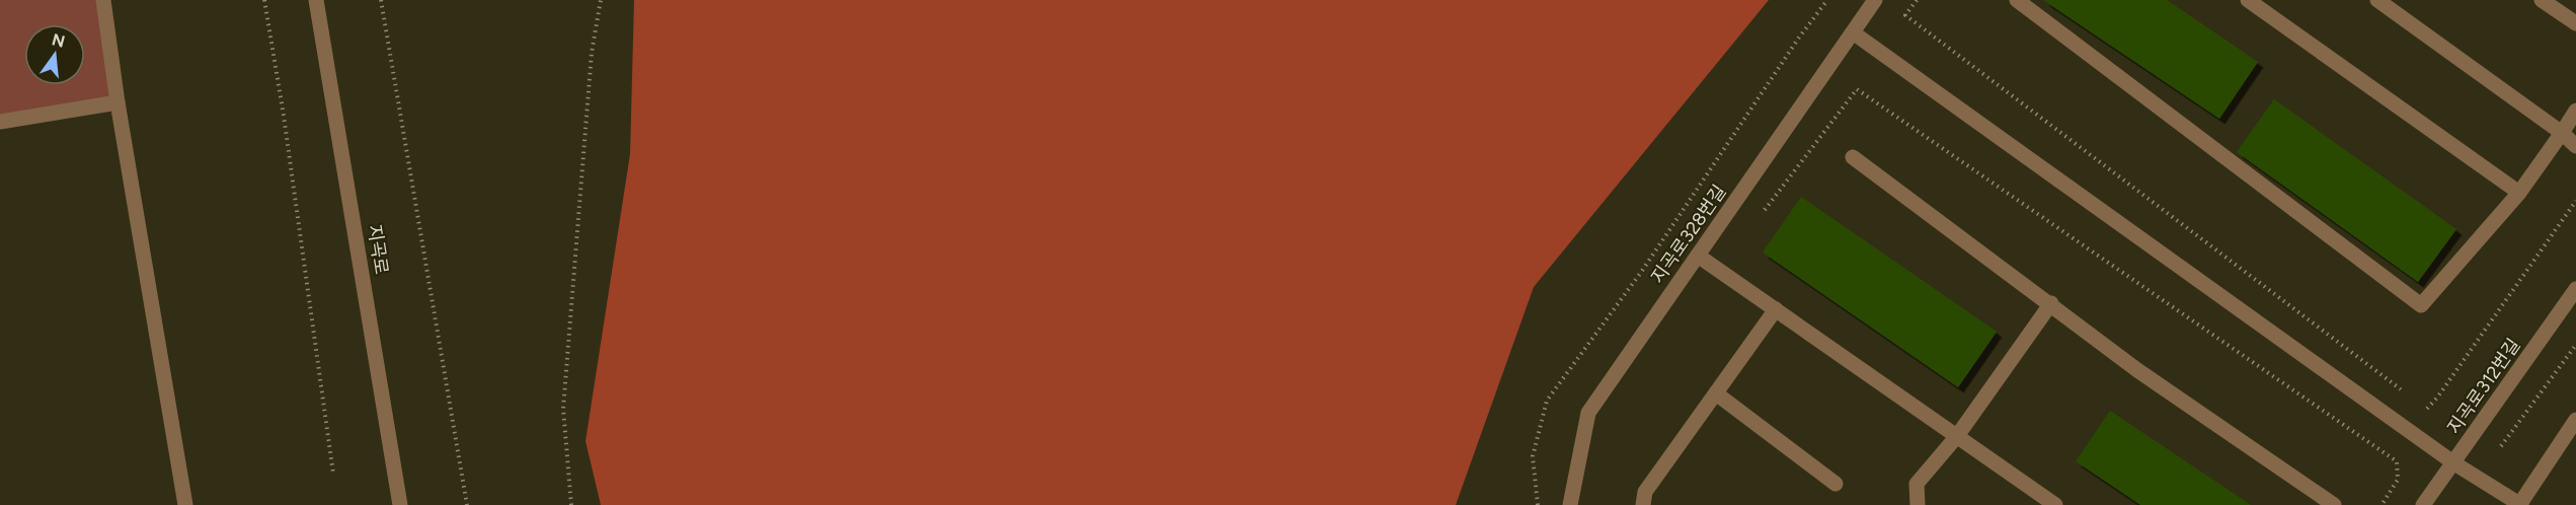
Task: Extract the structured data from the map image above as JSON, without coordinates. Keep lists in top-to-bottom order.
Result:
{
  "streets": {
    "street": ["지곡로328번길", "지곡로", "지곡로312번길"]
  },
  "north": "top"
}
